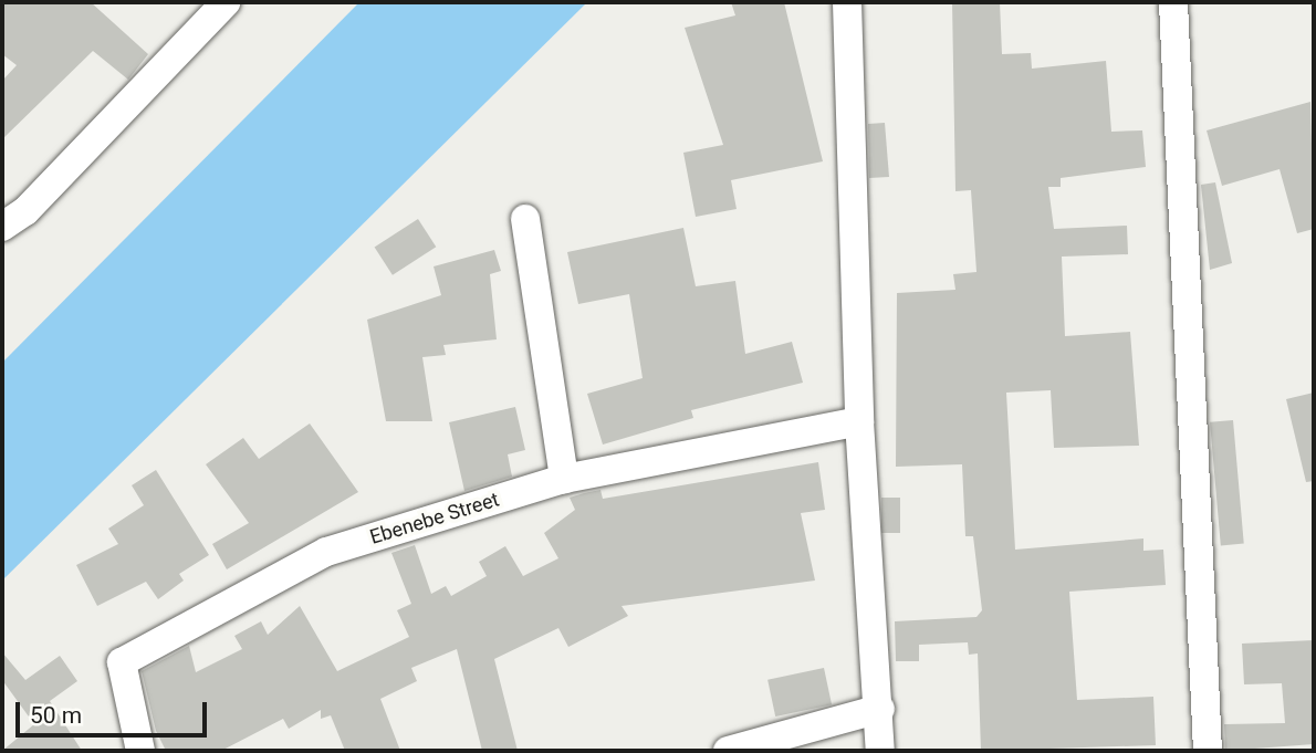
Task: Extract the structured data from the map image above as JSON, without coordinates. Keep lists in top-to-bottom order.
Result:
{
  "streets": {
    "street": ["Ebenebe Street"]
  },
  "scale_bar": "50 m"
}
